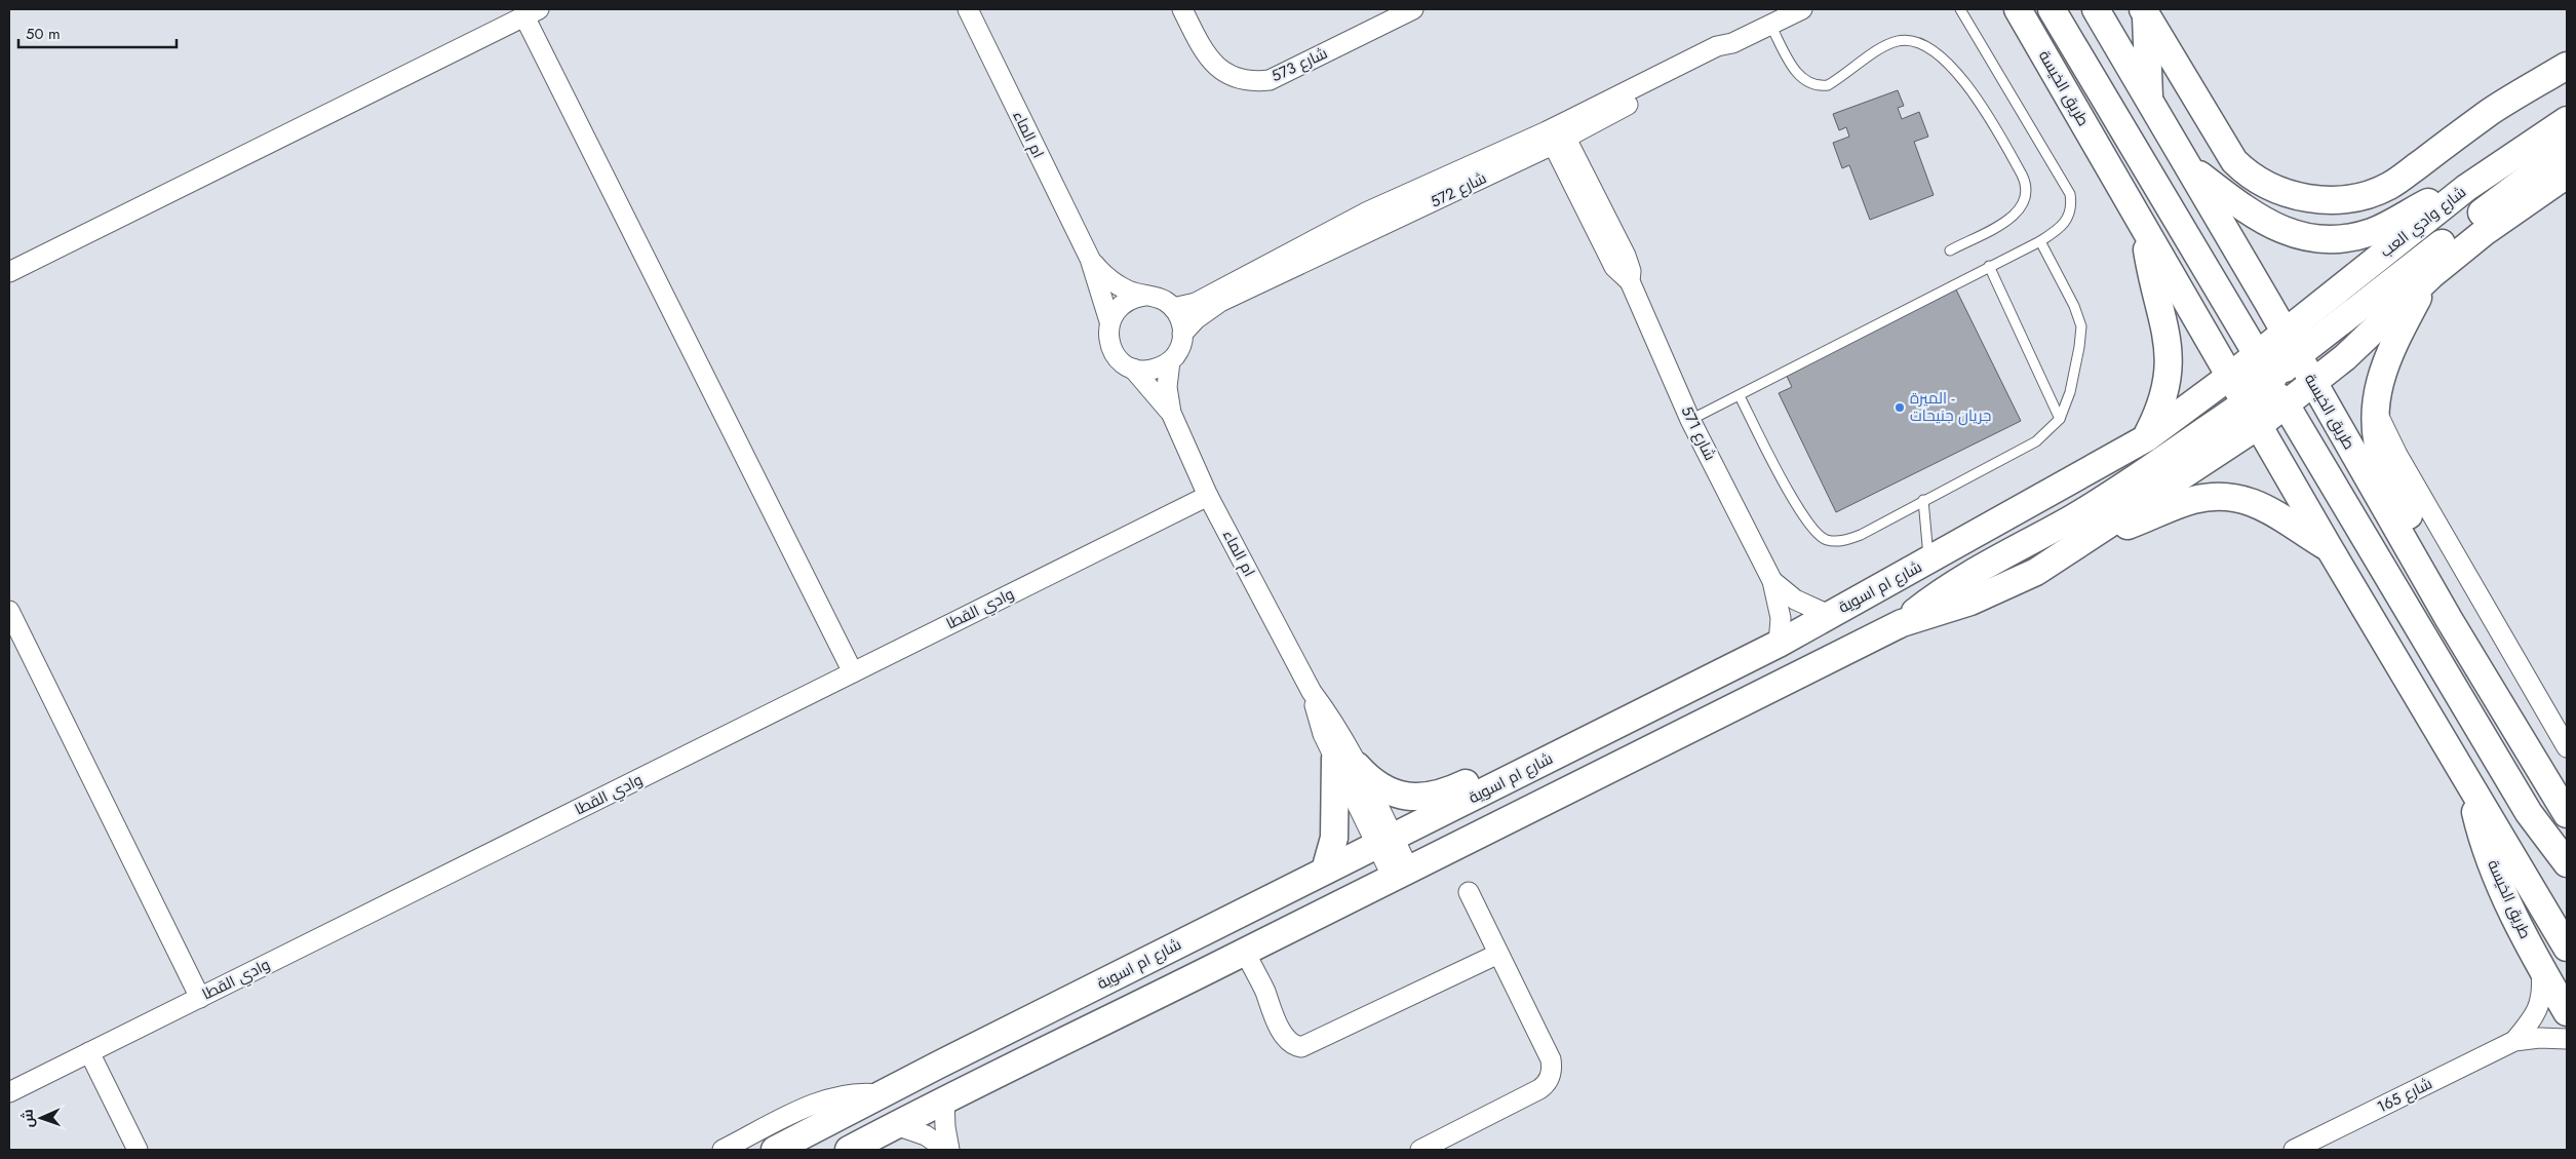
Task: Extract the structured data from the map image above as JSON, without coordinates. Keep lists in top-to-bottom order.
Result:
{
  "streets": {
    "main road": ["طريق الخيسة", "شارع وادي العب", "شارع ام اسوية"],
    "street": [
      "شارع 573",
      "ام الماء",
      "شارع 572",
      "شارع 571",
      "وادي القطا",
      "شارع 165"
    ]
  },
  "crossings": [
    ["طريق الخيسة", "شارع وادي العب"],
    ["طريق الخيسة", "شارع ام اسوية"],
    ["طريق الخيسة", "شارع 165"],
    ["ام الماء", "شارع 572"],
    ["ام الماء", "شارع ام اسوية"],
    ["ام الماء", "وادي القطا"],
    ["شارع 572", "شارع 571"],
    ["شارع وادي العب", "شارع ام اسوية"],
    ["شارع 571", "شارع ام اسوية"]
  ],
  "places": ["الميرة - جريان جنيحات"],
  "scale_bar": "50 m",
  "north": "left"
}
